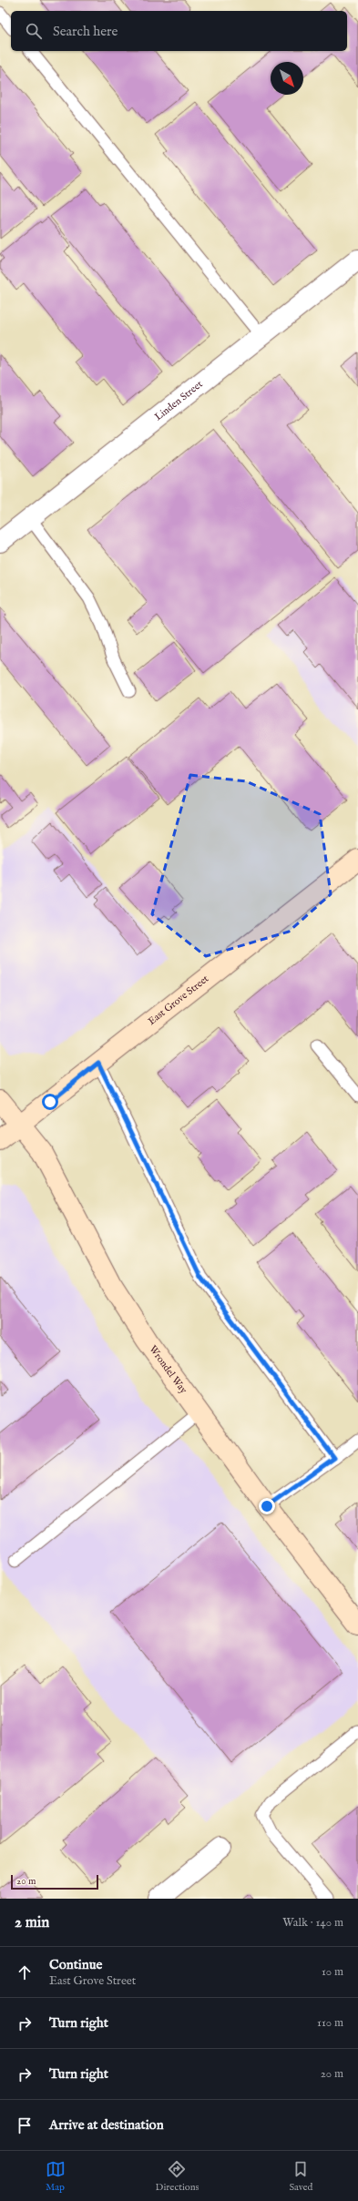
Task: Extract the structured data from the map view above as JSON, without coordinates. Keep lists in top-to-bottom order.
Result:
{
  "streets": {
    "street": ["Linden Street", "East Grove Street", "Wrondel Way"]
  },
  "crossings": [
    ["East Grove Street", "Wrondel Way"]
  ],
  "scale_bar": "20 m",
  "north": "bottom right",
  "page": {
    "search": "Search here",
    "scale": "20 m",
    "heading": ["2 min", "Walk · 140 m"],
    "list": [
      ["Continue", "East Grove Street", "10 m"],
      ["Turn right", "110 m"],
      ["Turn right", "20 m"],
      "Arrive at destination"
    ],
    "nav": ["Map", "Directions", "Saved"]
  }
}
